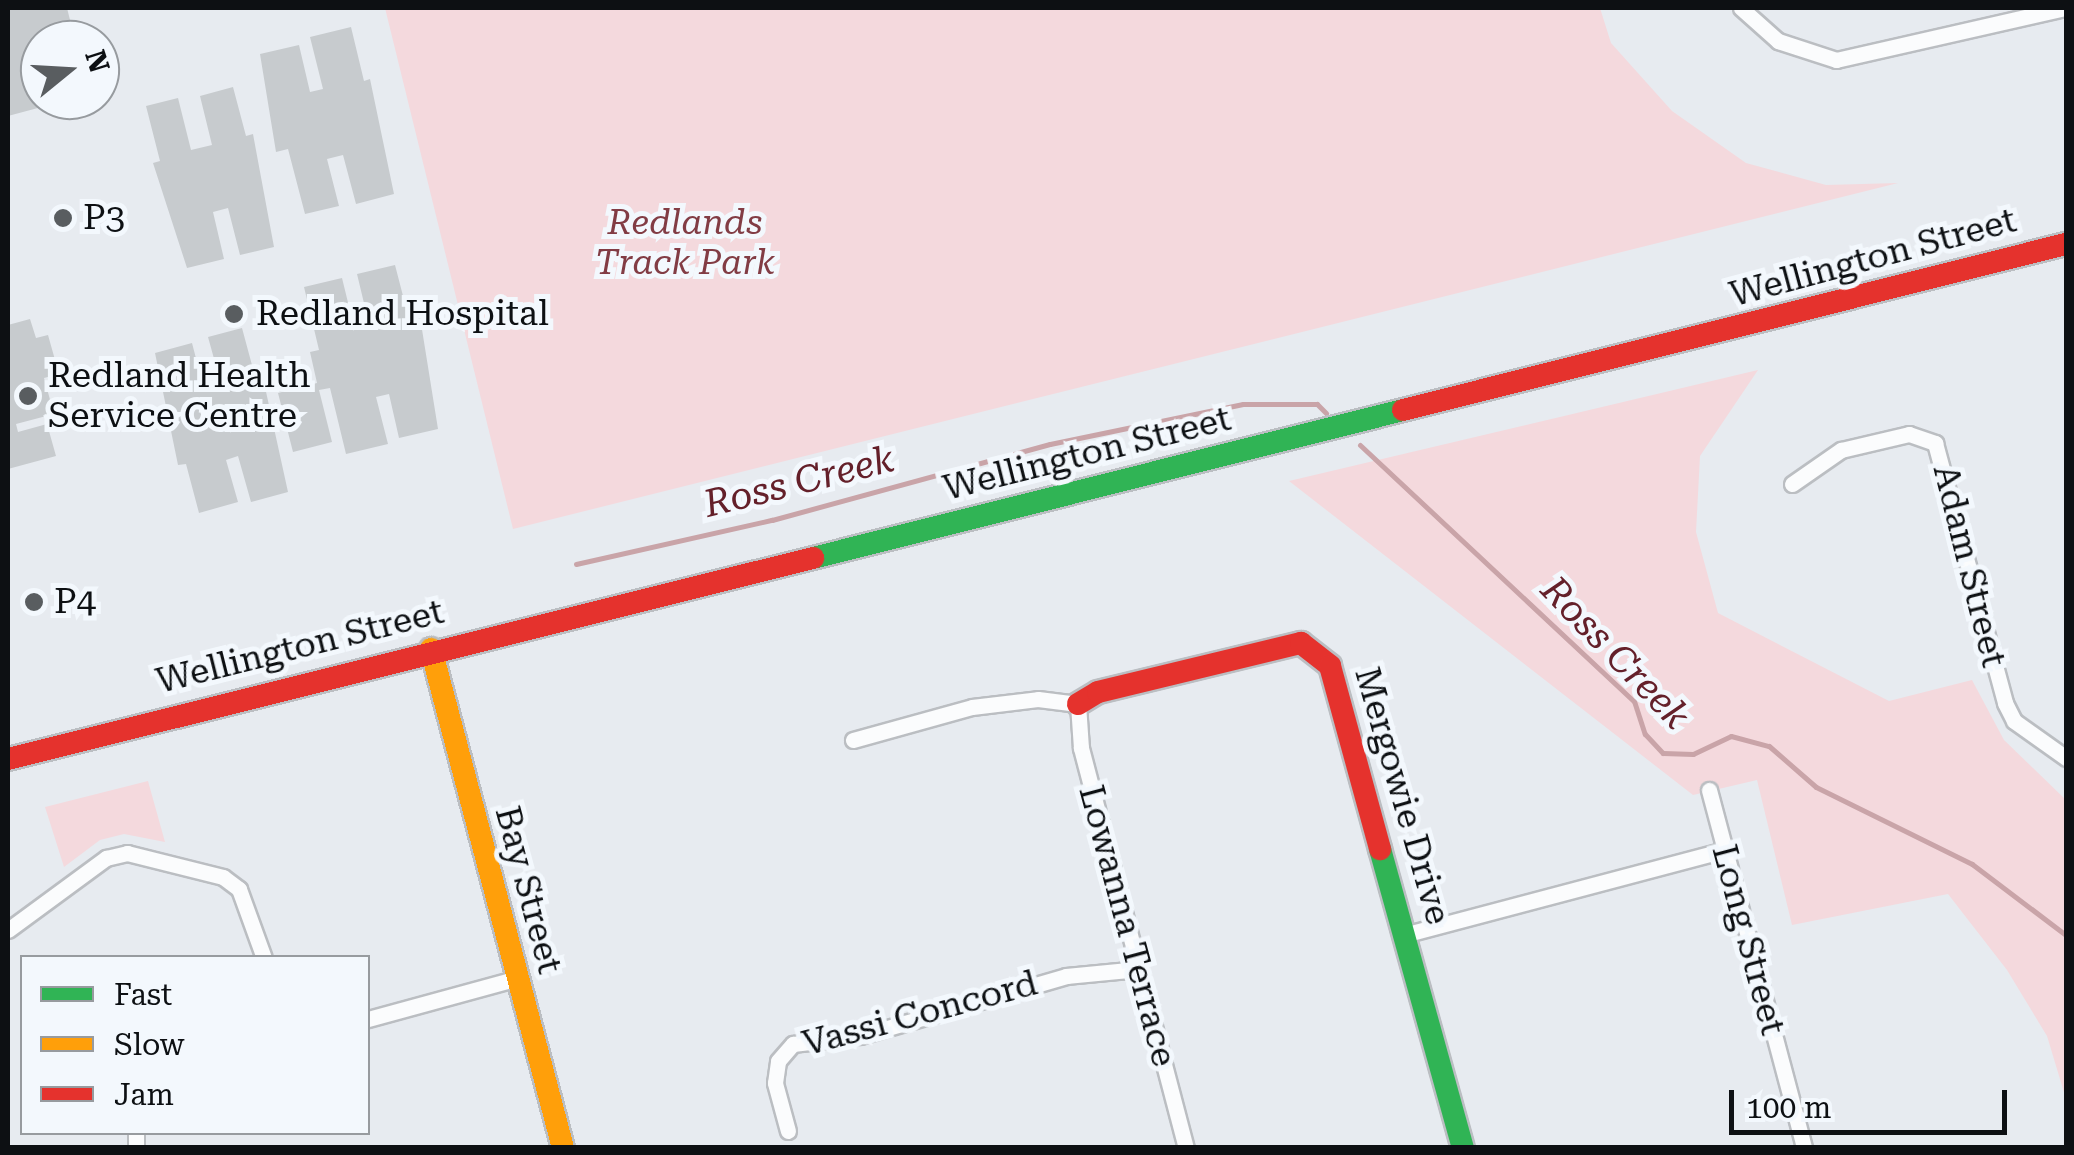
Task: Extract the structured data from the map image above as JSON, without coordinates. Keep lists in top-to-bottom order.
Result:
{
  "streets": {
    "main road": ["Wellington Street", "Mergowie Drive", "Bay Street"],
    "street": [
      "Adam Street",
      "Lowanna Terrace",
      "Long Street",
      "Vassi Concord"
    ]
  },
  "crossings": [
    ["Wellington Street", "Bay Street"],
    ["Mergowie Drive", "Lowanna Terrace"],
    ["Lowanna Terrace", "Vassi Concord"]
  ],
  "water": ["Ross Creek"],
  "parks": ["Redlands Track Park"],
  "places": [
    "P3",
    "Redland Hospital",
    "Redland Health Service Centre",
    "P4"
  ],
  "legend": ["Fast", "Slow", "Jam"],
  "scale_bar": "100 m",
  "north": "right"
}
